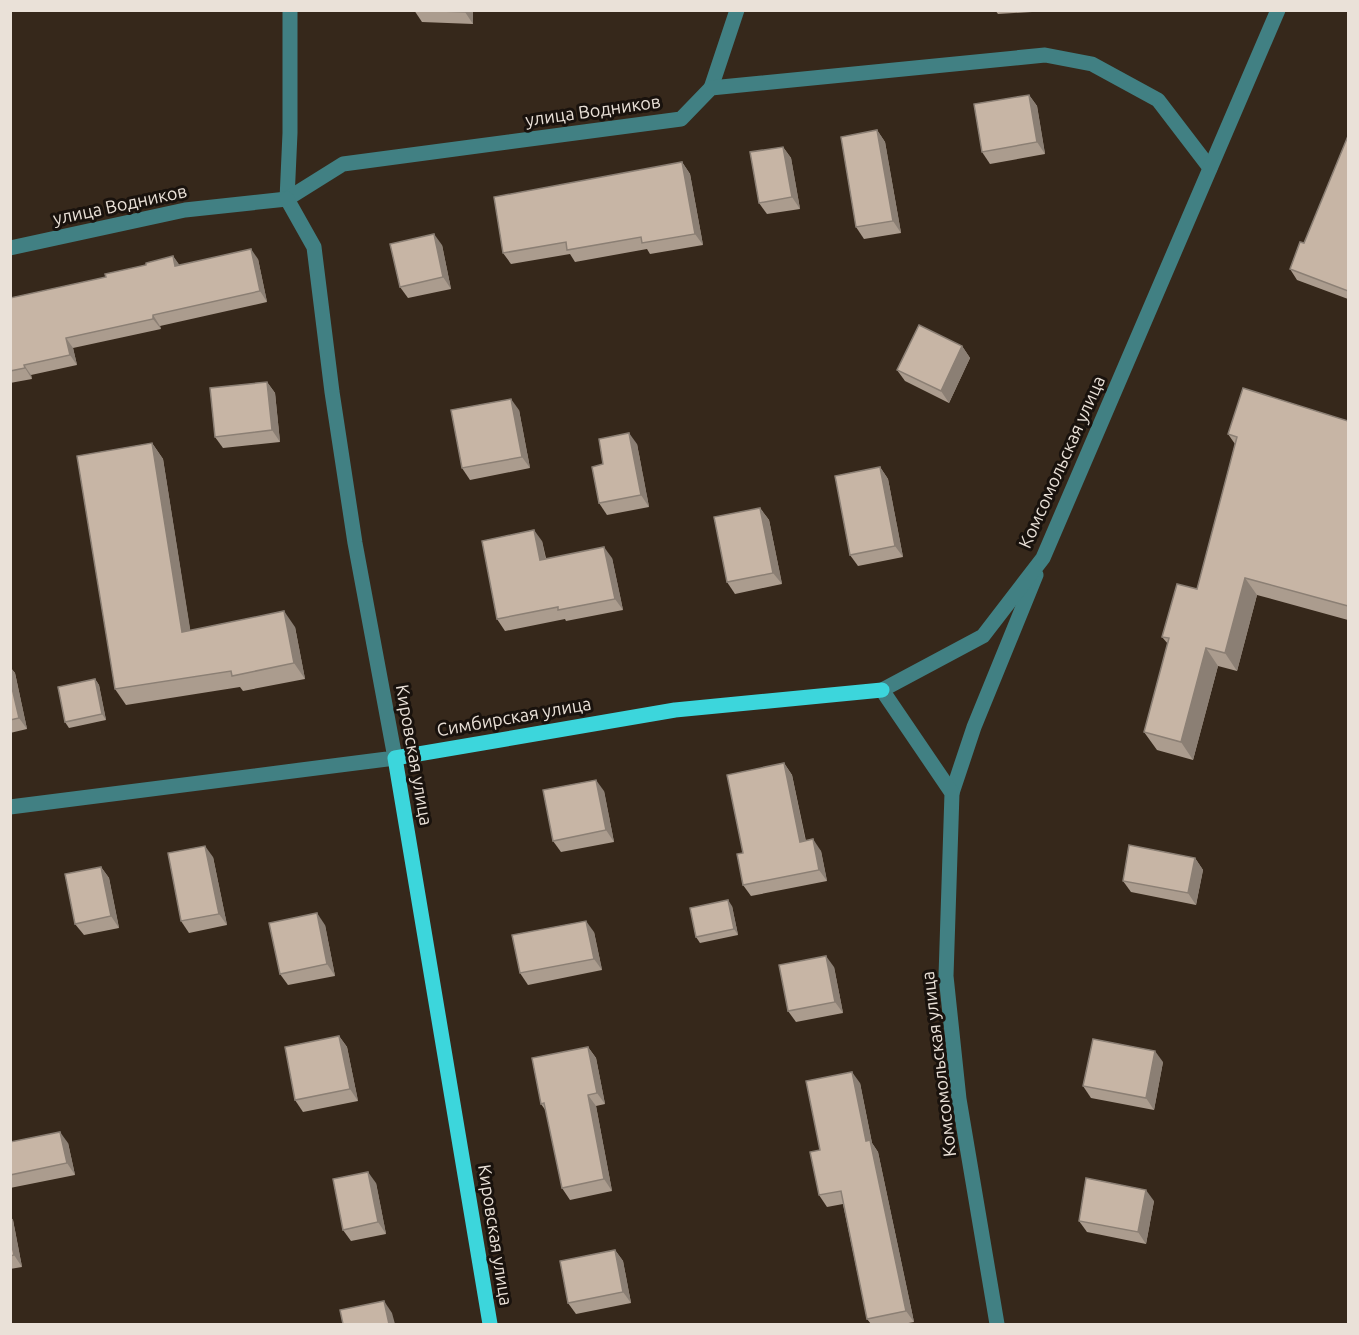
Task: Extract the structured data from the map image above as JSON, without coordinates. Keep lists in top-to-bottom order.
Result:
{
  "streets": {
    "main road": ["Симбирская улица", "Кировская улица"],
    "street": ["улица Водников", "Комсомольская улица"]
  },
  "crossings": [
    ["улица Водников", "Кировская улица"],
    ["Комсомольская улица", "Симбирская улица"],
    ["Симбирская улица", "Кировская улица"]
  ]
}
